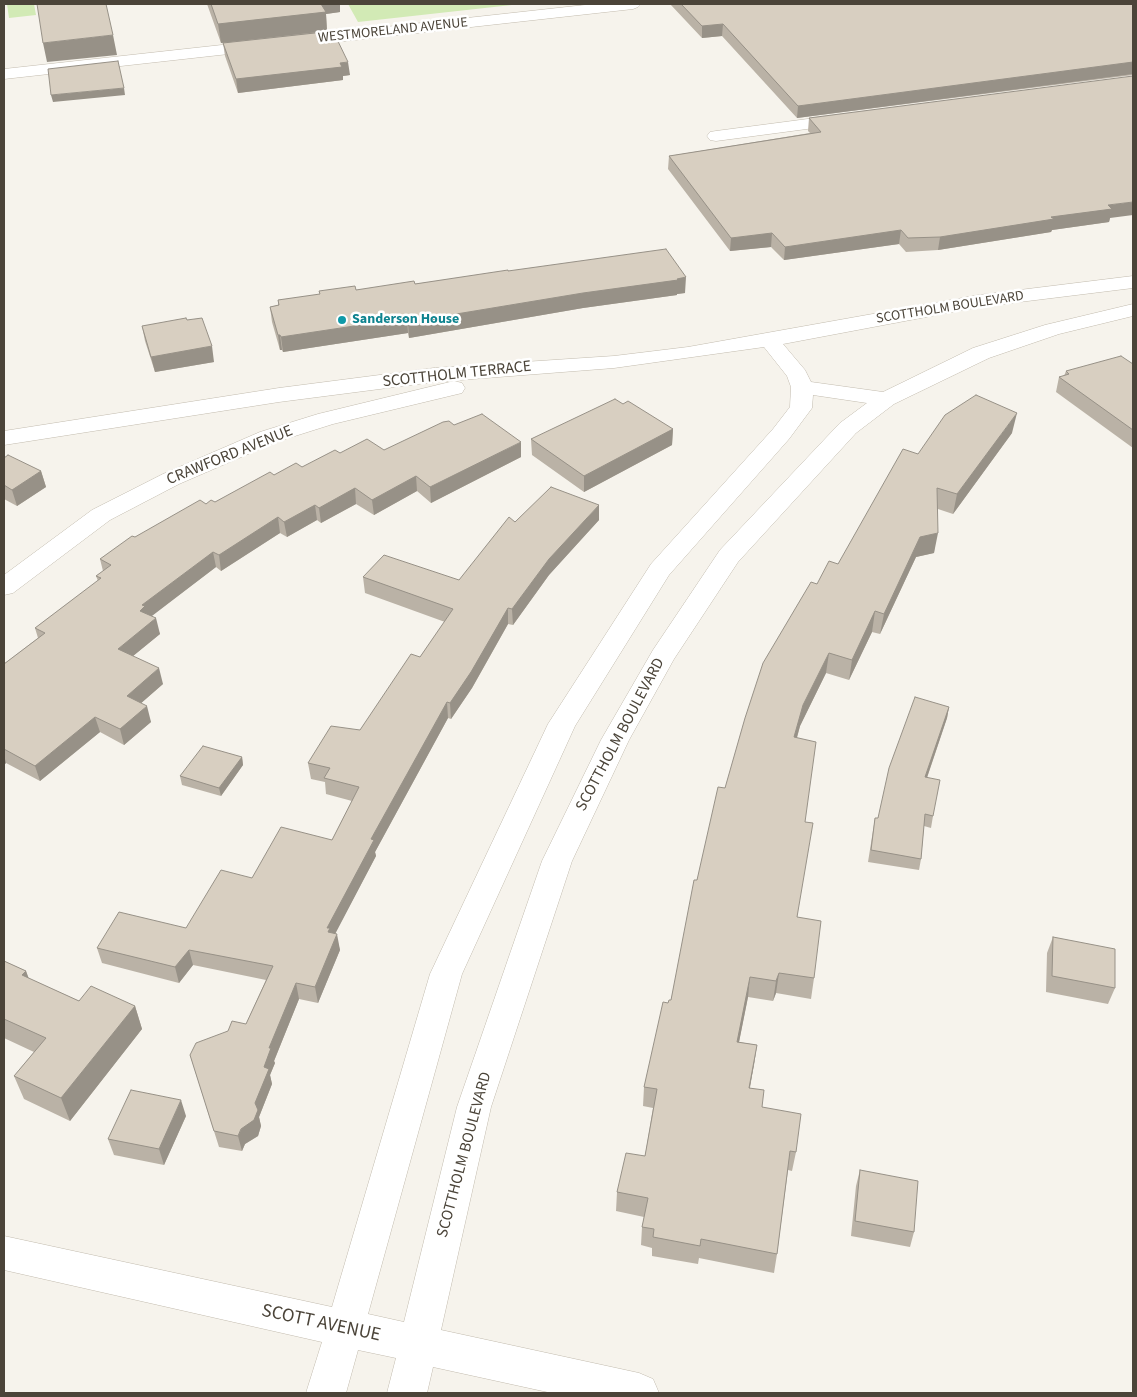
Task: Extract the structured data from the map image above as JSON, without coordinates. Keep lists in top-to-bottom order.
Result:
{
  "streets": {
    "street": [
      "WESTMORELAND AVENUE",
      "SCOTTHOLM BOULEVARD",
      "SCOTTHOLM TERRACE",
      "CRAWFORD AVENUE",
      "SCOTT AVENUE"
    ]
  },
  "crossings": [
    ["SCOTTHOLM BOULEVARD", "SCOTTHOLM TERRACE"],
    ["SCOTTHOLM BOULEVARD", "SCOTT AVENUE"],
    ["SCOTTHOLM TERRACE", "CRAWFORD AVENUE"]
  ],
  "places": ["Sanderson House"]
}
